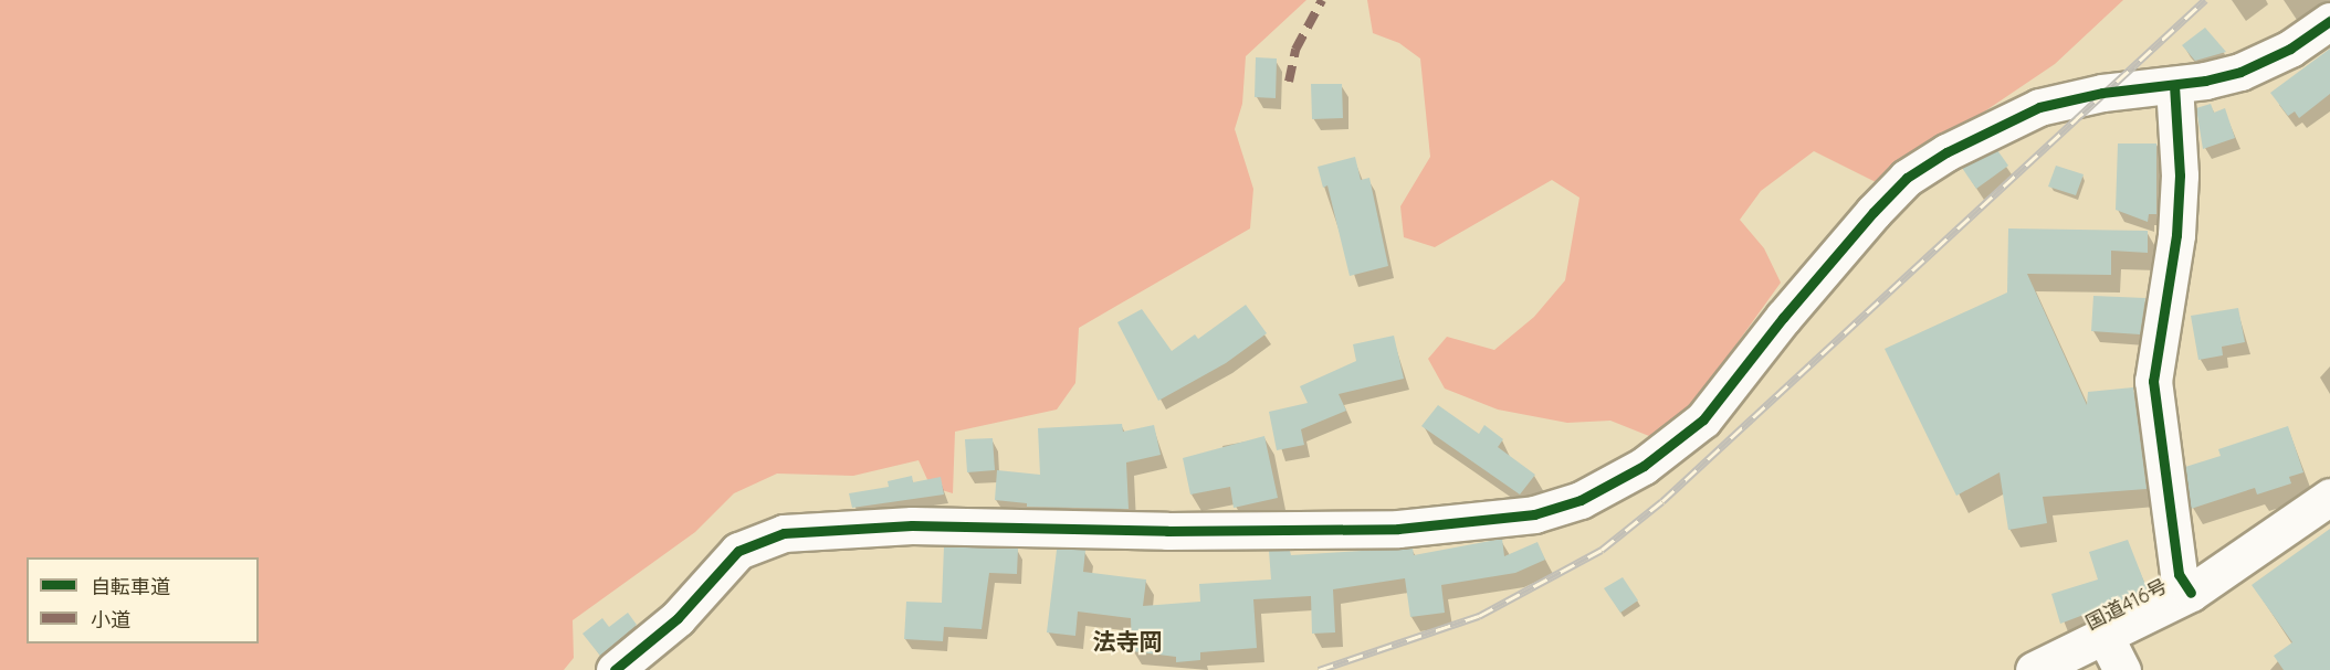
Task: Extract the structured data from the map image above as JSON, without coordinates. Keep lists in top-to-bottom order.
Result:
{
  "streets": {
    "main road": ["国道416号"]
  },
  "districts": ["法寺岡"],
  "legend": ["自転車道", "小道"]
}
